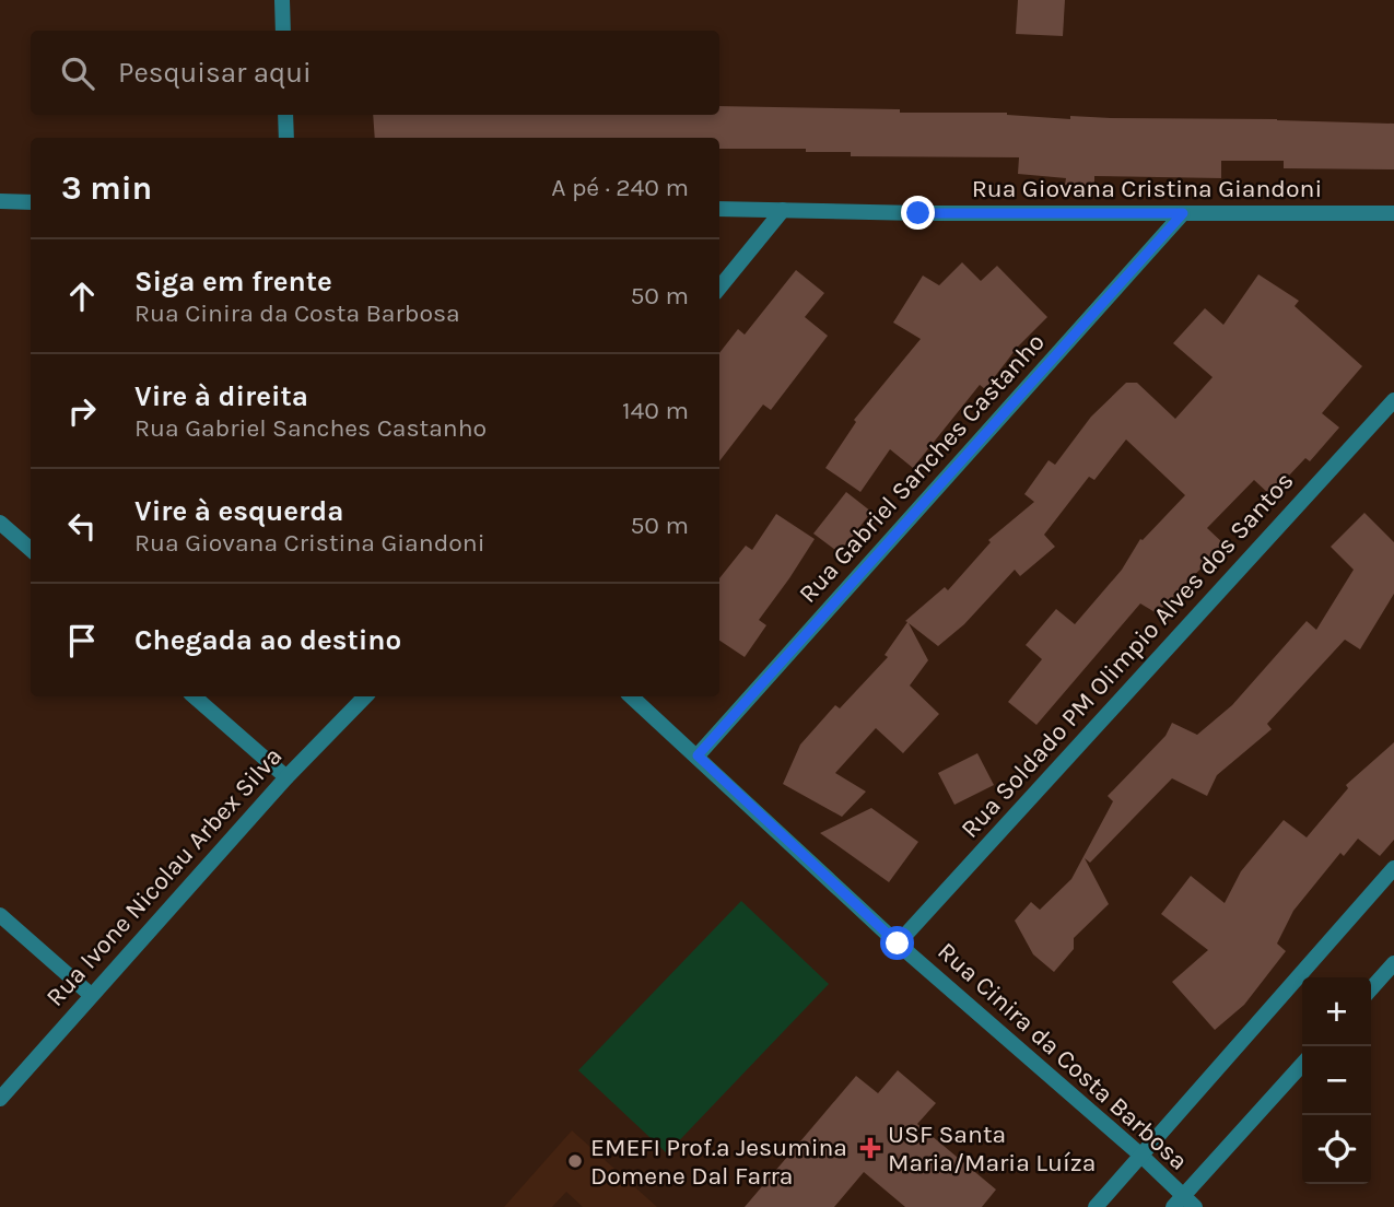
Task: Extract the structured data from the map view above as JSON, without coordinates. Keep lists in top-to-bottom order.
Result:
{
  "streets": {
    "street": [
      "Rua Giovana Cristina Giandoni",
      "Rua Gabriel Sanches Castanho",
      "Rua Soldado PM Olimpio Alves dos Santos",
      "Rua Ivone Nicolau Arbex Silva",
      "Rua Cinira da Costa Barbosa"
    ]
  },
  "crossings": [
    ["Rua Giovana Cristina Giandoni", "Rua Gabriel Sanches Castanho"],
    ["Rua Gabriel Sanches Castanho", "Rua Cinira da Costa Barbosa"],
    ["Rua Soldado PM Olimpio Alves dos Santos", "Rua Cinira da Costa Barbosa"]
  ],
  "places": {
    "health": ["USF Santa Maria/Maria Luíza"],
    "other": ["EMEFI Prof.ª Jesumina Domene Dal Farra"]
  },
  "page": {
    "search": "Pesquisar aqui",
    "heading": ["3 min", "A pé · 240 m"],
    "list": [
      ["Siga em frente", "Rua Cinira da Costa Barbosa", "50 m"],
      ["Vire à direita", "Rua Gabriel Sanches Castanho", "140 m"],
      ["Vire à esquerda", "Rua Giovana Cristina Giandoni", "50 m"],
      "Chegada ao destino"
    ],
    "map_buttons": ["+", "−"]
  }
}
